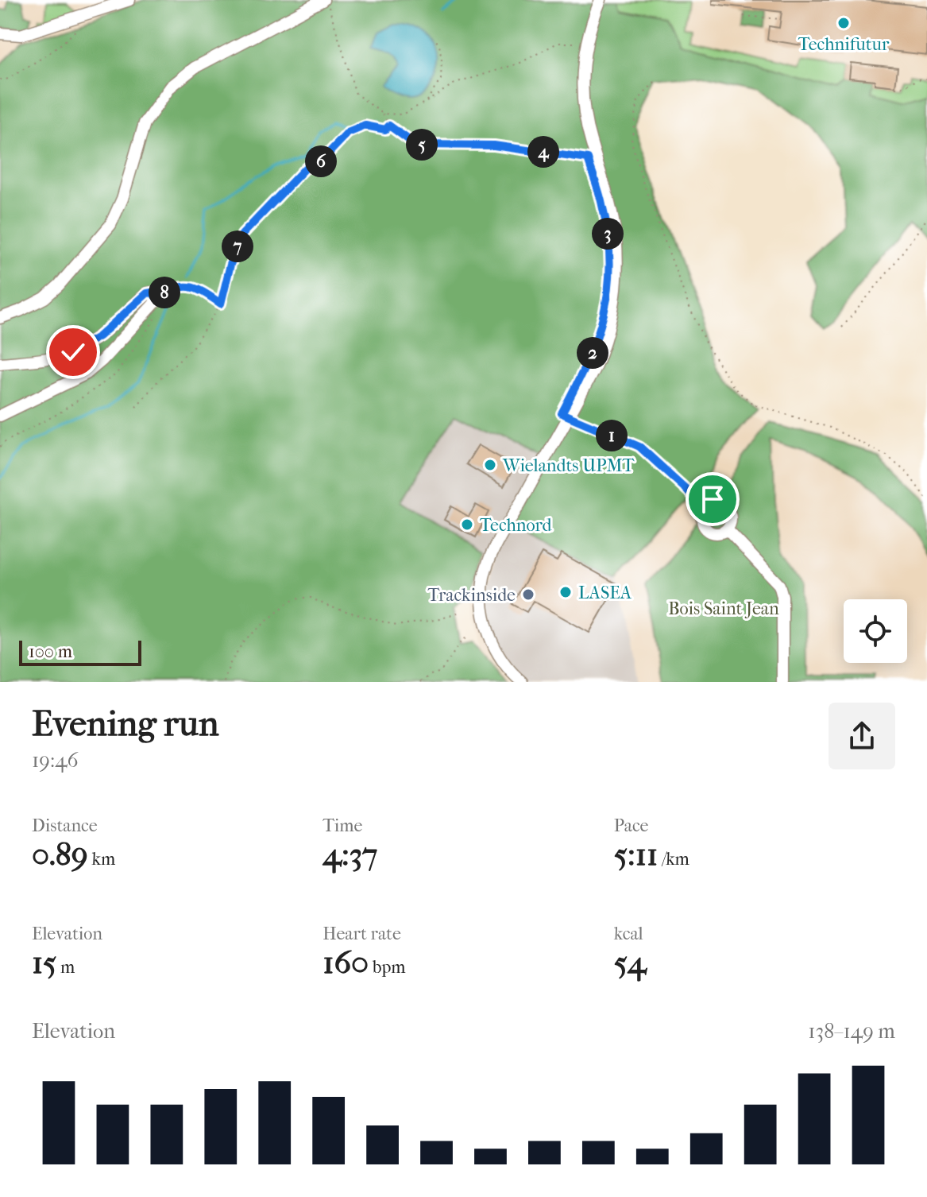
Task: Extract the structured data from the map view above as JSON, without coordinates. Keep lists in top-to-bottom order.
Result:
{
  "parks": ["Bois Saint Jean"],
  "places": [
    "Technifutur",
    "Wielandts UPMT",
    "Technord",
    "LASEA",
    "Trackinside"
  ],
  "scale_bar": "100 m",
  "page": {
    "pins": [
      "5",
      "4",
      "6",
      "3",
      "7",
      "8",
      "2",
      "1"
    ],
    "scale": "100 m",
    "heading": ["Evening run", "19:46"],
    "stats": [
      ["Distance", "0.89 km"],
      ["Time", "4:37"],
      ["Pace", "5:11 /km"],
      ["Elevation", "15 m"],
      ["Heart rate", "160 bpm"],
      ["kcal", "54"]
    ],
    "chart": ["Elevation", "138–149 m"]
  }
}
